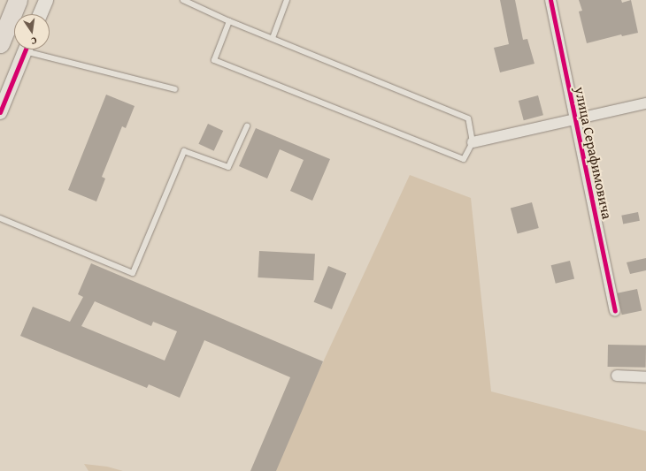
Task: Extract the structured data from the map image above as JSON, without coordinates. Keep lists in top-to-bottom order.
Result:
{
  "streets": {
    "street": ["улица Серафимовича"]
  },
  "north": "bottom"
}
